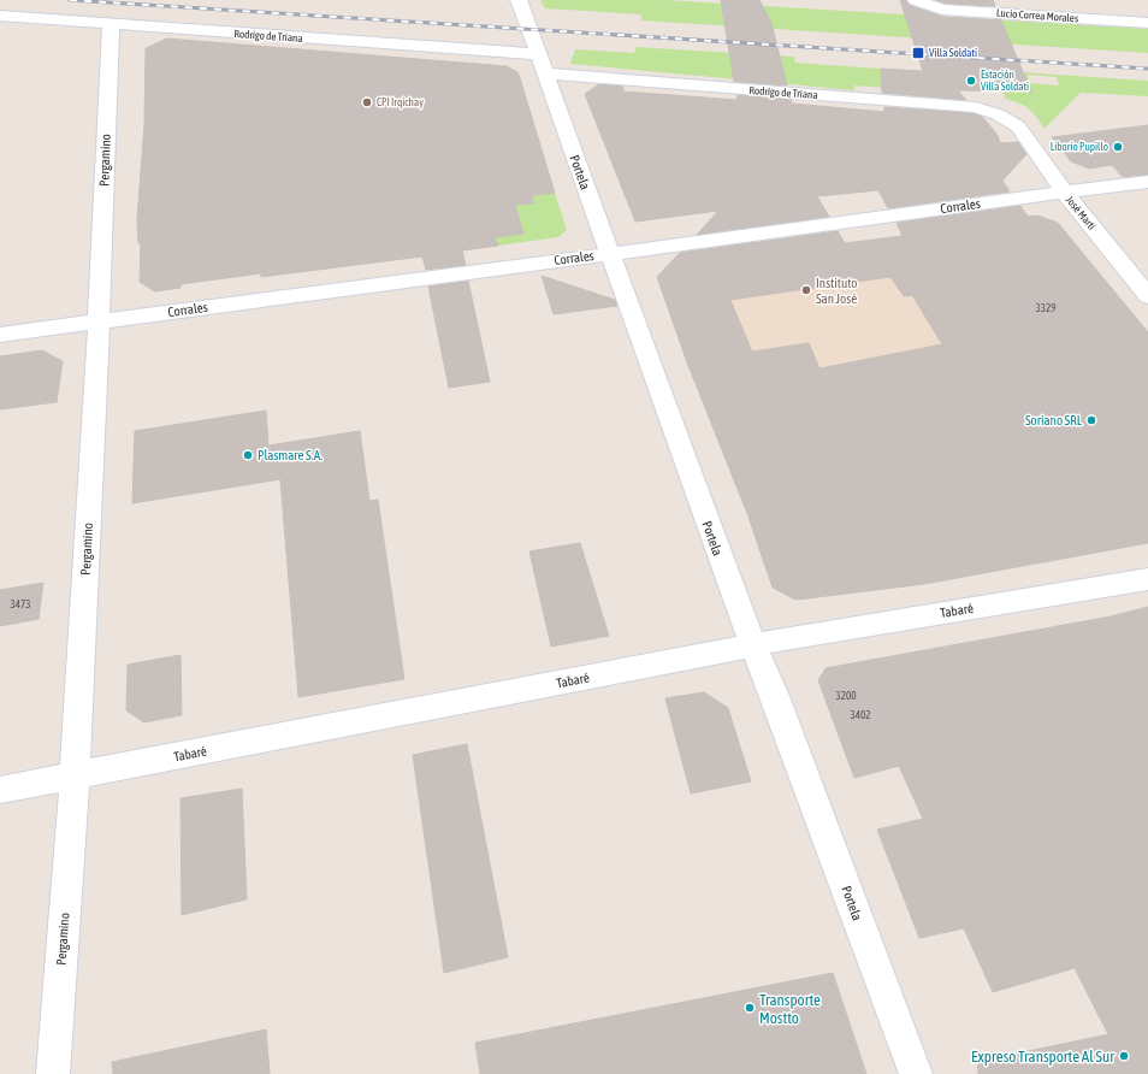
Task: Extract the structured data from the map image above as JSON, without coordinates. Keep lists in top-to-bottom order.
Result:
{
  "streets": {
    "street": [
      "Lucio Correa Morales",
      "Rodrigo de Triana",
      "Pergamino",
      "Portela",
      "Corrales",
      "José Martí",
      "Tabaré"
    ]
  },
  "crossings": [
    ["Rodrigo de Triana", "Pergamino"],
    ["Rodrigo de Triana", "Portela"],
    ["Rodrigo de Triana", "José Martí"],
    ["Pergamino", "Corrales"],
    ["Pergamino", "Tabaré"],
    ["Portela", "Corrales"],
    ["Portela", "Tabaré"],
    ["Corrales", "José Martí"]
  ],
  "places": {
    "transit": ["Villa Soldati"],
    "other": [
      "Estación Villa Soldati",
      "CPI Irqichay",
      "Liborio Pupillo",
      "Instituto San José",
      "Soriano SRL",
      "Plasmare S.A.",
      "Transporte Mostto",
      "Expreso Transporte Al Sur"
    ]
  },
  "house_numbers": [
    "3329",
    "3473",
    "3200",
    "3402"
  ]
}
